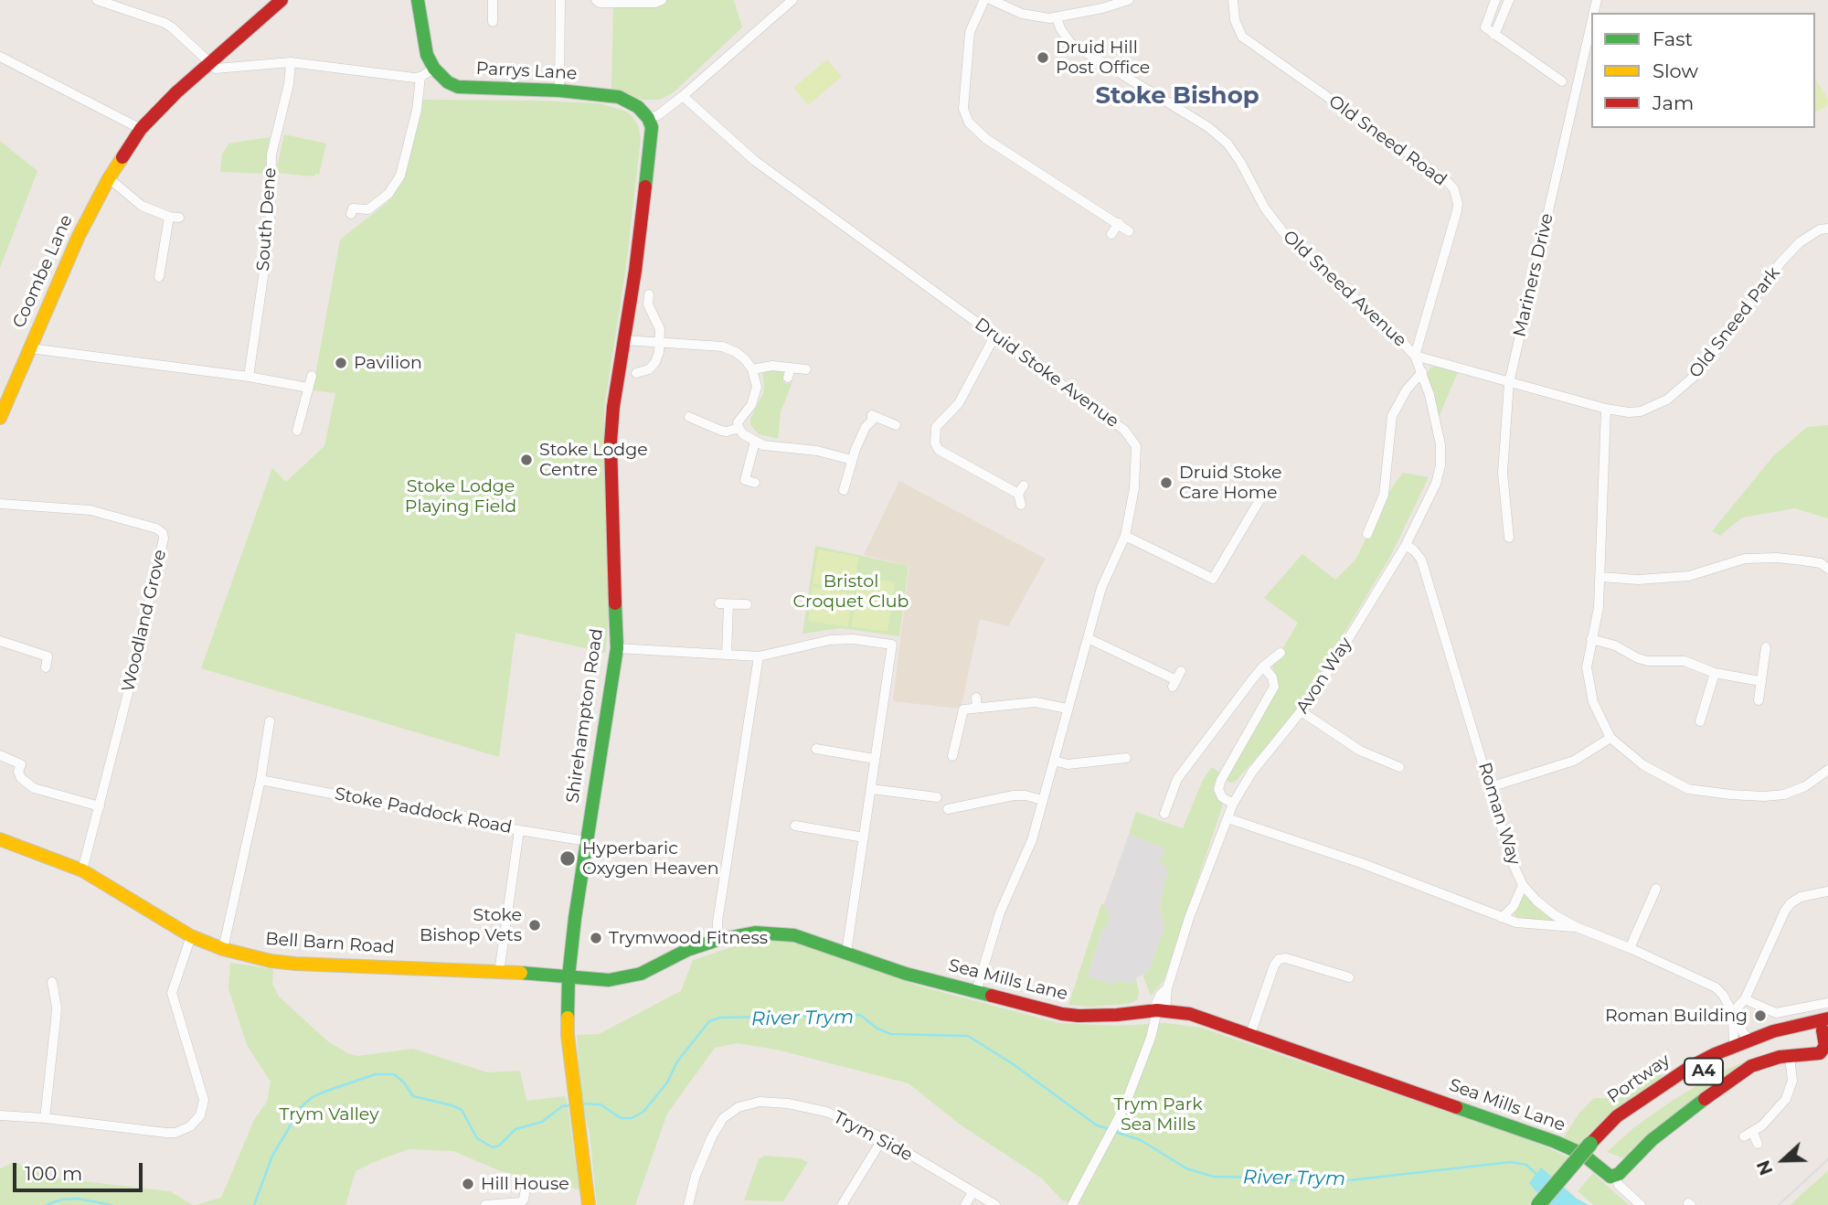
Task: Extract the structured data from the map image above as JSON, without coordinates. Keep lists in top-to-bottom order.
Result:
{
  "streets": {
    "main road": [
      "Parrys Lane",
      "Coombe Lane",
      "Shirehampton Road",
      "Bell Barn Road",
      "Sea Mills Lane",
      "A4",
      "Portway"
    ],
    "street": [
      "Old Sneed Road",
      "South Dene",
      "Mariners Drive",
      "Old Sneed Avenue",
      "Old Sneed Park",
      "Druid Stoke Avenue",
      "Woodland Grove",
      "Avon Way",
      "Stoke Paddock Road",
      "Roman Way",
      "Trym Side"
    ]
  },
  "crossings": [
    ["Parrys Lane", "Shirehampton Road"],
    ["Old Sneed Road", "Old Sneed Avenue"],
    ["Old Sneed Road", "Old Sneed Park"],
    ["Old Sneed Road", "Avon Way"],
    ["Mariners Drive", "Old Sneed Park"],
    ["Old Sneed Avenue", "Old Sneed Park"],
    ["Old Sneed Avenue", "Avon Way"],
    ["Old Sneed Park", "Avon Way"],
    ["Druid Stoke Avenue", "Sea Mills Lane"],
    ["Woodland Grove", "Bell Barn Road"],
    ["Avon Way", "Roman Way"],
    ["Avon Way", "Sea Mills Lane"],
    ["Shirehampton Road", "Stoke Paddock Road"],
    ["Shirehampton Road", "Bell Barn Road"],
    ["Shirehampton Road", "Sea Mills Lane"],
    ["Roman Way", "Portway"],
    ["Bell Barn Road", "Sea Mills Lane"]
  ],
  "districts": ["Stoke Bishop"],
  "water": ["River Trym"],
  "parks": [
    "Stoke Lodge Playing Field",
    "Bristol Croquet Club",
    "Trym Park Sea Mills",
    "Trym Valley"
  ],
  "places": [
    "Druid Hill Post Office",
    "Pavilion",
    "Stoke Lodge Centre",
    "Druid Stoke Care Home",
    "Hyperbaric Oxygen Heaven",
    "Stoke Bishop Vets",
    "Trymwood Fitness",
    "Roman Building",
    "Hill House"
  ],
  "legend": ["Fast", "Slow", "Jam"],
  "scale_bar": "100 m",
  "north": "left"
}
